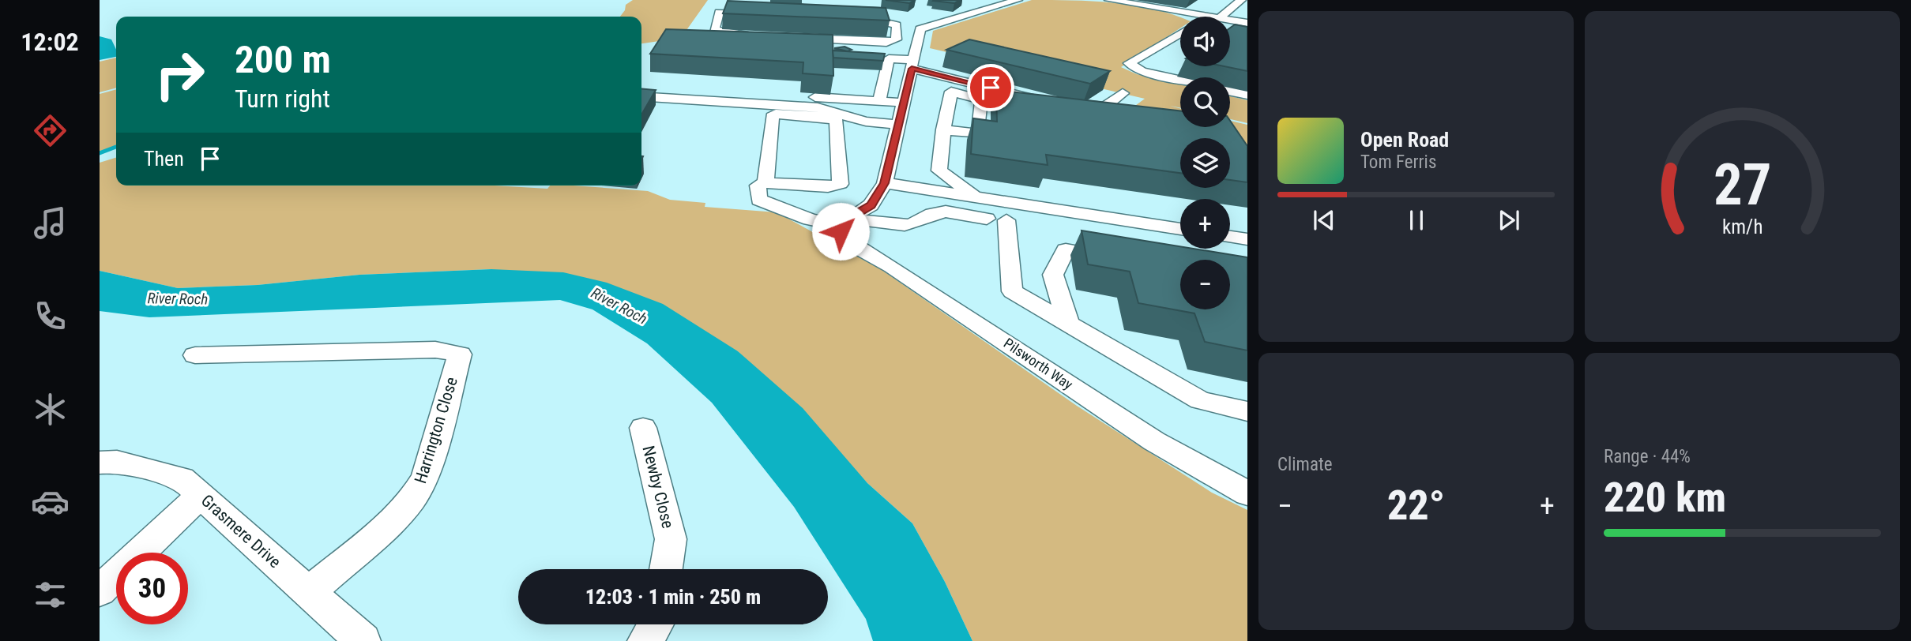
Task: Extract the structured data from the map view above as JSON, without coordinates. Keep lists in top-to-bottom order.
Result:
{
  "streets": {
    "street": [
      "Pilsworth Way",
      "Harrington Close",
      "Newby Close",
      "Grasmere Drive"
    ]
  },
  "crossings": [
    ["Harrington Close", "Grasmere Drive"]
  ],
  "water": ["River Roch"],
  "page": {
    "tabs": "12:02",
    "map_buttons": ["+", "−"],
    "turn": ["200 m", "Turn right"],
    "song": ["Open Road", "Tom Ferris"],
    "then": "Then",
    "tile": [
      "Climate",
      ["Range · 44%", "220 km"]
    ],
    "heat": ["−", "22°", "+"],
    "limit": "30",
    "trip": "12:03 · 1 min · 250 m",
    "gauge": ["27", "km/h"]
  }
}
